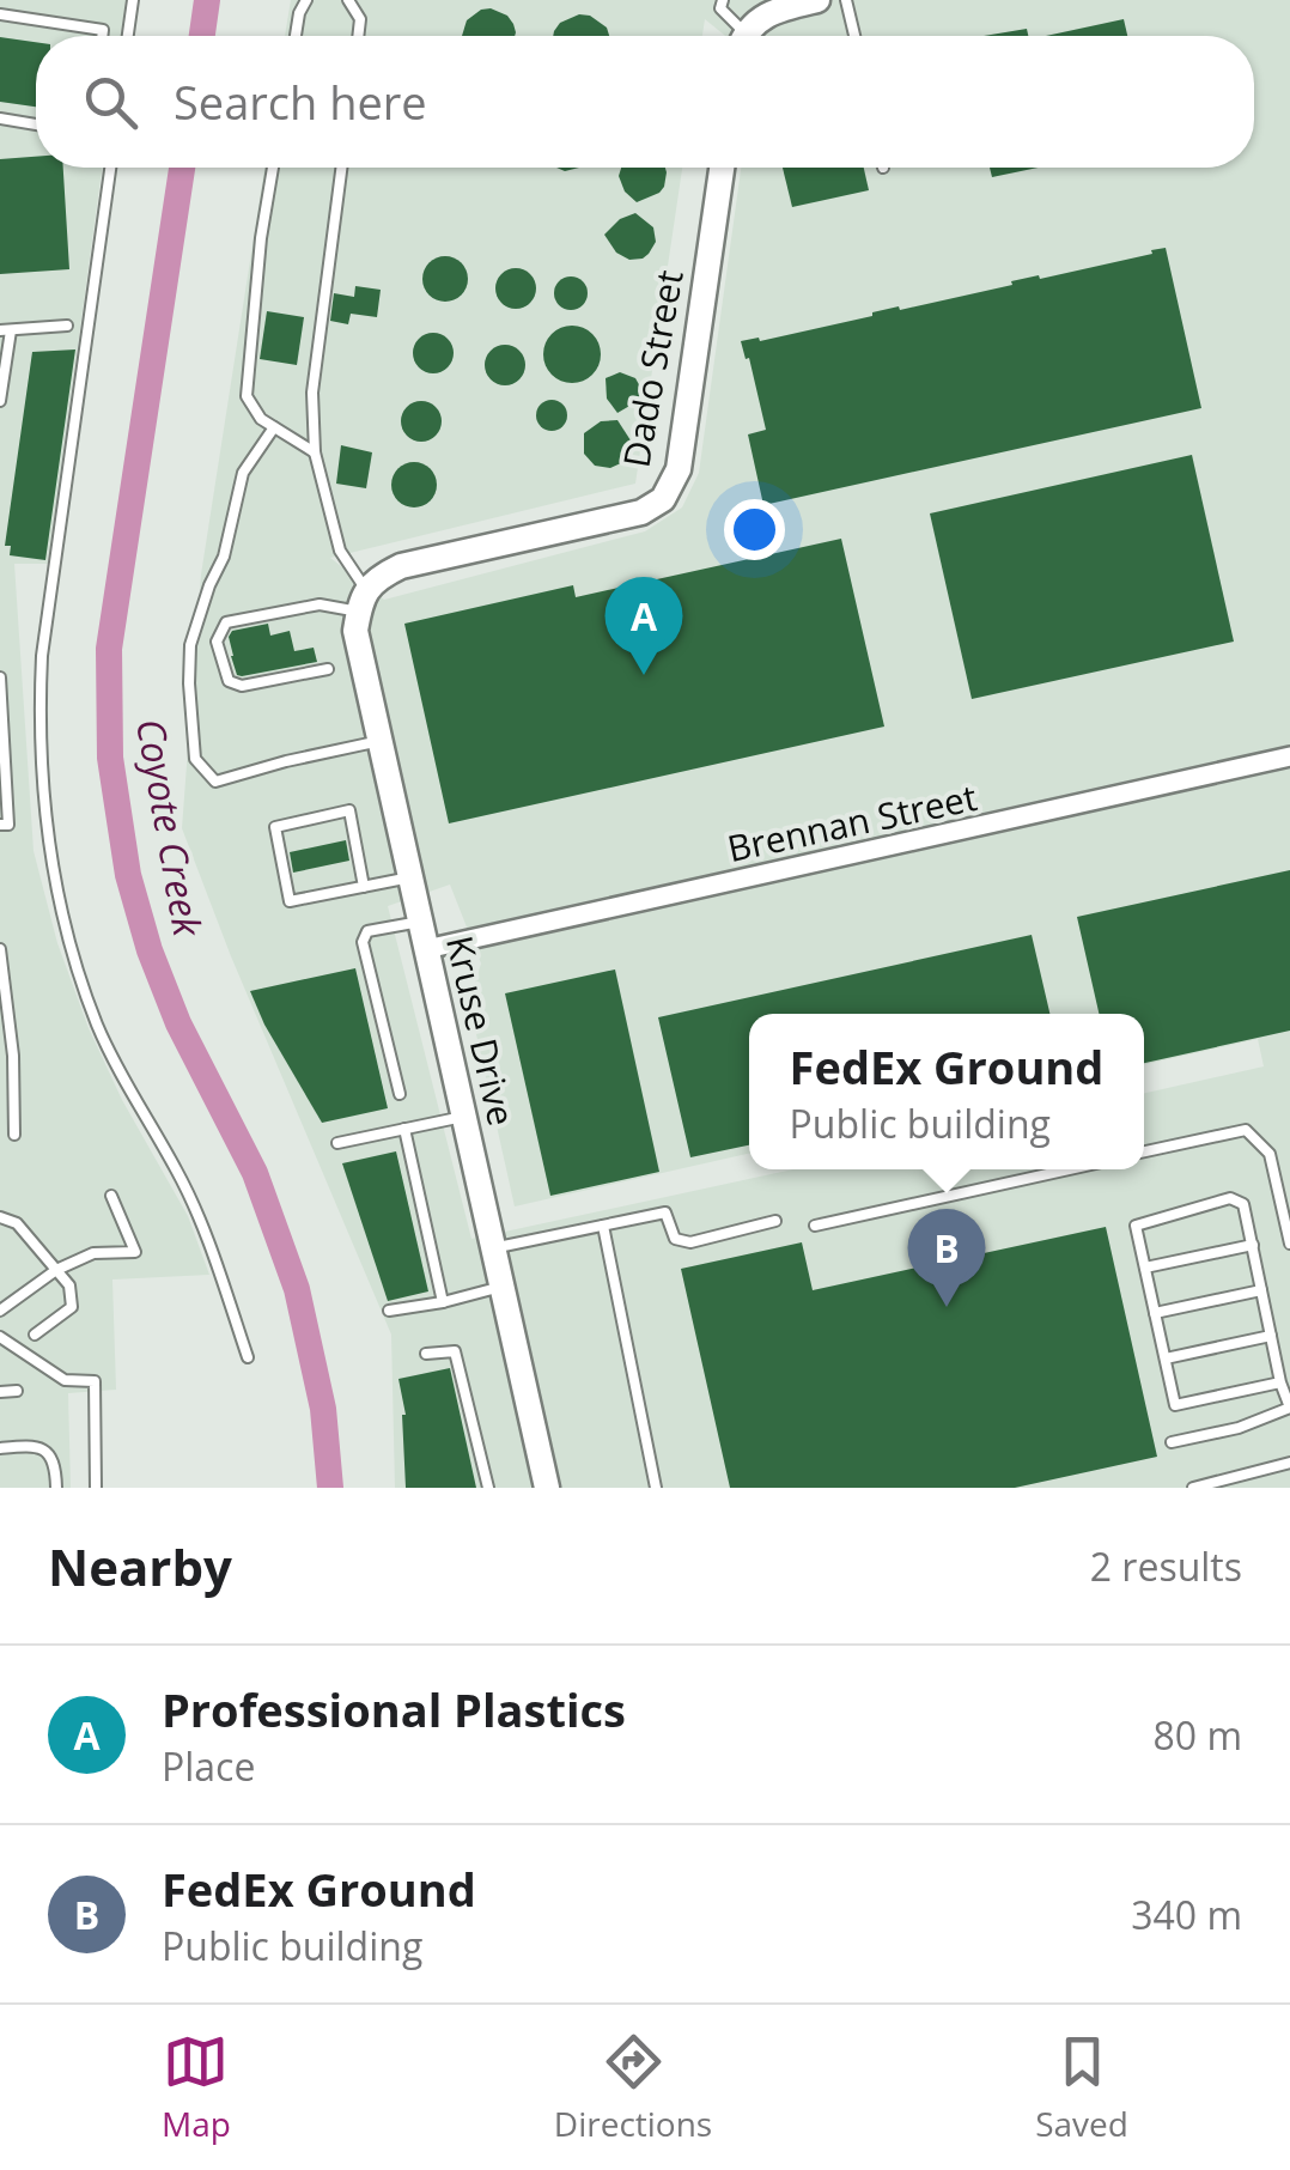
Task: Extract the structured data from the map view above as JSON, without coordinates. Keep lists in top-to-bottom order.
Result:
{
  "streets": {
    "street": ["Dado Street", "Brennan Street", "Kruse Drive"]
  },
  "crossings": [
    ["Dado Street", "Kruse Drive"],
    ["Brennan Street", "Kruse Drive"]
  ],
  "water": ["Coyote Creek"],
  "page": {
    "search": "Search here",
    "pins": ["A", "B"],
    "popup": ["FedEx Ground", "Public building"],
    "heading": ["Nearby", "2 results"],
    "list": [
      {
        "mark": "A",
        "name": "Professional Plastics",
        "note": "Place",
        "value": "80 m"
      },
      {
        "mark": "B",
        "name": "FedEx Ground",
        "note": "Public building",
        "value": "340 m"
      }
    ],
    "nav": ["Map", "Directions", "Saved"]
  }
}
